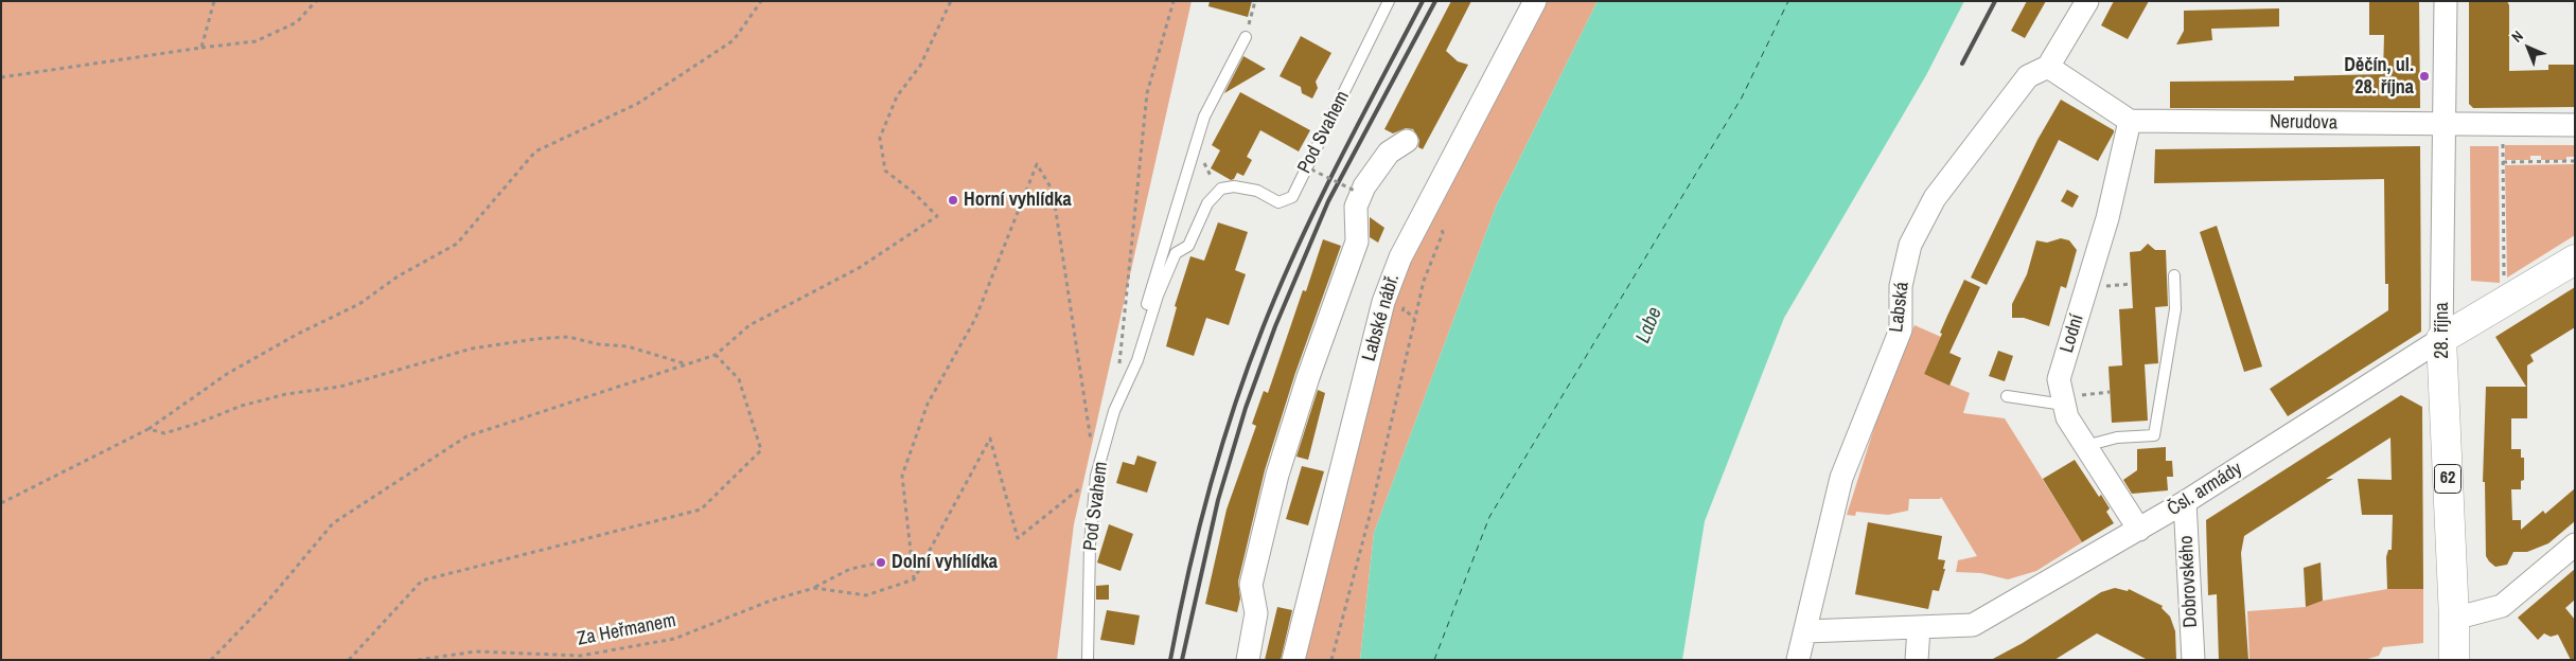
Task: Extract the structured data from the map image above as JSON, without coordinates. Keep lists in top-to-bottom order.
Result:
{
  "streets": {
    "main road": ["28. října", "62", "Čsl. armády"],
    "street": [
      "Nerudova",
      "Labská",
      "Labské nábř.",
      "Lodní",
      "Dobrovského"
    ],
    "lane": ["Pod Svahem"],
    "path": ["Za Heřmanem"]
  },
  "crossings": [
    ["Nerudova", "28. října"],
    ["Nerudova", "Lodní"],
    ["Labská", "Čsl. armády"],
    ["28. října", "Čsl. armády"],
    ["Lodní", "Čsl. armády"],
    ["Čsl. armády", "Dobrovského"]
  ],
  "water": ["Labe"],
  "places": ["Děčín, ul. 28. října", "Horní vyhlídka", "Dolní vyhlídka"],
  "north": "top left"
}
